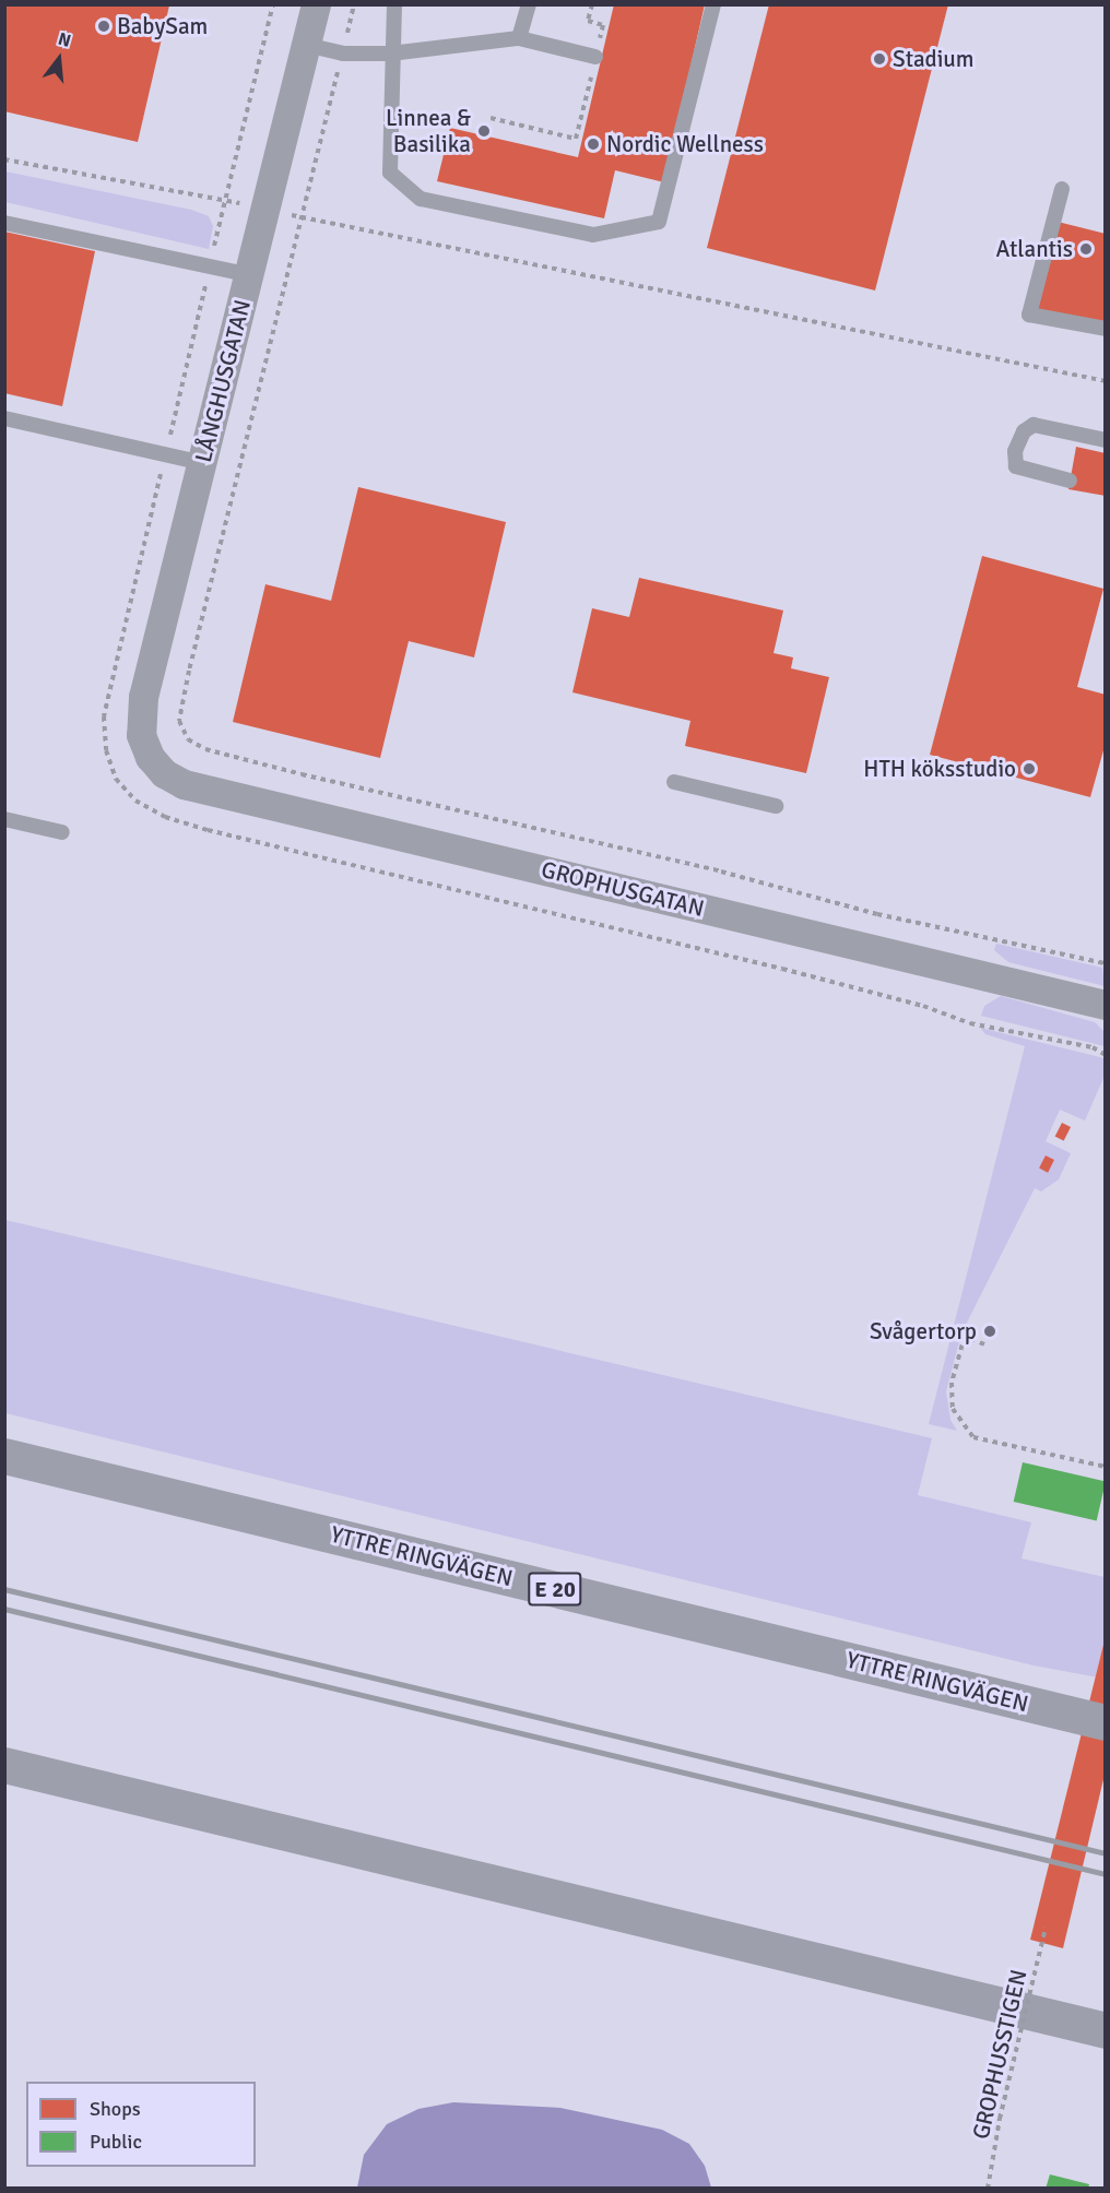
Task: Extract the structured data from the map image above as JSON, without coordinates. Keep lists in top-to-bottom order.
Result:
{
  "streets": {
    "highway": ["YTTRE RINGVÄGEN", "E 20"],
    "street": ["LÅNGHUSGATAN", "GROPHUSGATAN"],
    "path": ["GROPHUSSTIGEN"]
  },
  "crossings": [
    ["LÅNGHUSGATAN", "GROPHUSGATAN"]
  ],
  "places": [
    "BabySam",
    "Stadium",
    "Linnea & Basilika",
    "Nordic Wellness",
    "Atlantis",
    "HTH köksstudio",
    "Svågertorp"
  ],
  "legend": ["Shops", "Public"],
  "north": "top"
}
